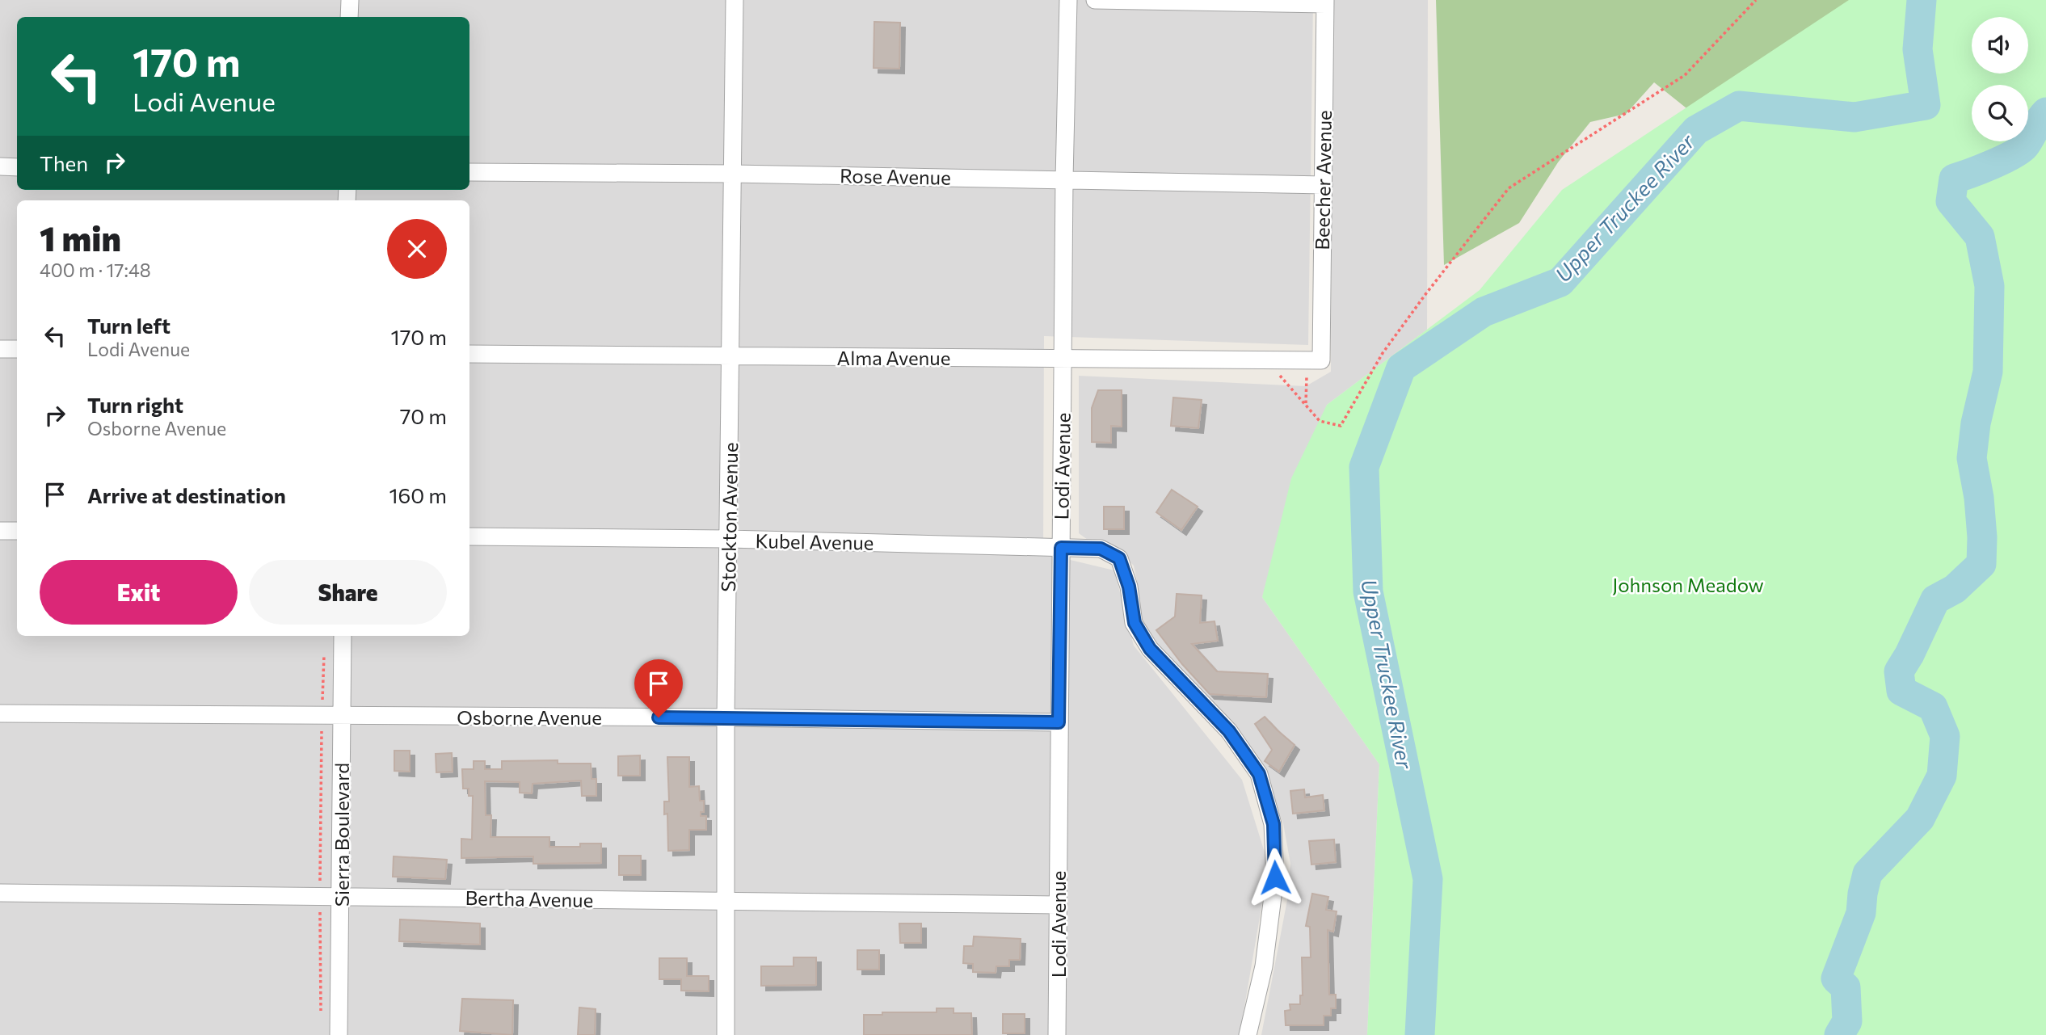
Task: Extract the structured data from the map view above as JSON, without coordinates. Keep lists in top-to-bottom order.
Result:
{
  "streets": {
    "street": [
      "Rose Avenue",
      "Beecher Avenue",
      "Alma Avenue",
      "Lodi Avenue",
      "Stockton Avenue",
      "Kubel Avenue",
      "Osborne Avenue",
      "Sierra Boulevard",
      "Bertha Avenue"
    ]
  },
  "crossings": [
    ["Rose Avenue", "Beecher Avenue"],
    ["Rose Avenue", "Lodi Avenue"],
    ["Rose Avenue", "Stockton Avenue"],
    ["Beecher Avenue", "Alma Avenue"],
    ["Alma Avenue", "Lodi Avenue"],
    ["Alma Avenue", "Stockton Avenue"],
    ["Lodi Avenue", "Kubel Avenue"],
    ["Lodi Avenue", "Osborne Avenue"],
    ["Lodi Avenue", "Bertha Avenue"],
    ["Stockton Avenue", "Kubel Avenue"],
    ["Stockton Avenue", "Osborne Avenue"],
    ["Stockton Avenue", "Bertha Avenue"],
    ["Osborne Avenue", "Sierra Boulevard"],
    ["Sierra Boulevard", "Bertha Avenue"]
  ],
  "water": ["Upper Truckee River"],
  "parks": ["Johnson Meadow"],
  "page": {
    "turn": ["170 m", "Lodi Avenue"],
    "then": "Then",
    "heading": ["1 min", "400 m · 17:48"],
    "list": [
      {
        "name": "Turn left",
        "note": "Lodi Avenue",
        "value": "170 m"
      },
      {
        "name": "Turn right",
        "note": "Osborne Avenue",
        "value": "70 m"
      },
      {
        "name": "Arrive at destination",
        "value": "160 m"
      }
    ],
    "buttons": ["Exit", "Share"]
  }
}
